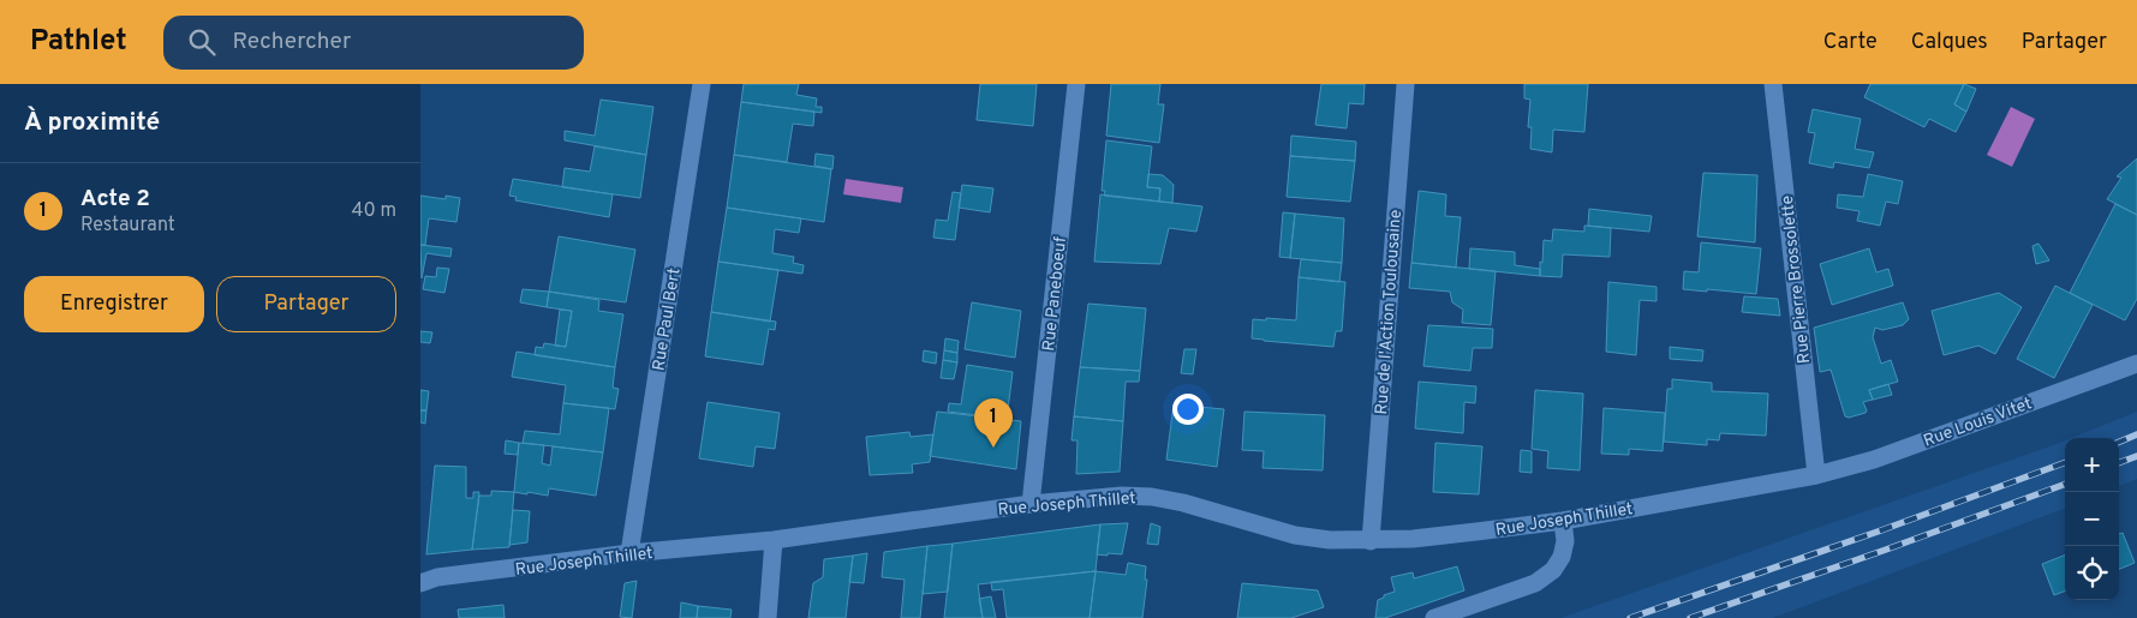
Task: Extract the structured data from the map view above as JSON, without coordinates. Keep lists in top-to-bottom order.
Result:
{
  "streets": {
    "street": [
      "Rue Pierre Brossolette",
      "Rue Paneboeuf",
      "Rue de l'Action Toulousaine",
      "Rue Paul Bert",
      "Rue Louis Vitet",
      "Rue Joseph Thillet"
    ]
  },
  "crossings": [
    ["Rue Pierre Brossolette", "Rue Louis Vitet"],
    ["Rue Pierre Brossolette", "Rue Joseph Thillet"],
    ["Rue Paneboeuf", "Rue Joseph Thillet"],
    ["Rue de l'Action Toulousaine", "Rue Joseph Thillet"],
    ["Rue Paul Bert", "Rue Joseph Thillet"],
    ["Rue Louis Vitet", "Rue Joseph Thillet"]
  ],
  "page": {
    "header": "Pathlet",
    "search": "Rechercher",
    "nav": ["Carte", "Calques", "Partager"],
    "heading": "À proximité",
    "list": [
      {
        "mark": "1",
        "name": "Acte 2",
        "note": "Restaurant",
        "value": "40 m"
      }
    ],
    "buttons": ["Enregistrer", "Partager"],
    "pins": "1",
    "map_buttons": ["+", "−"]
  }
}
